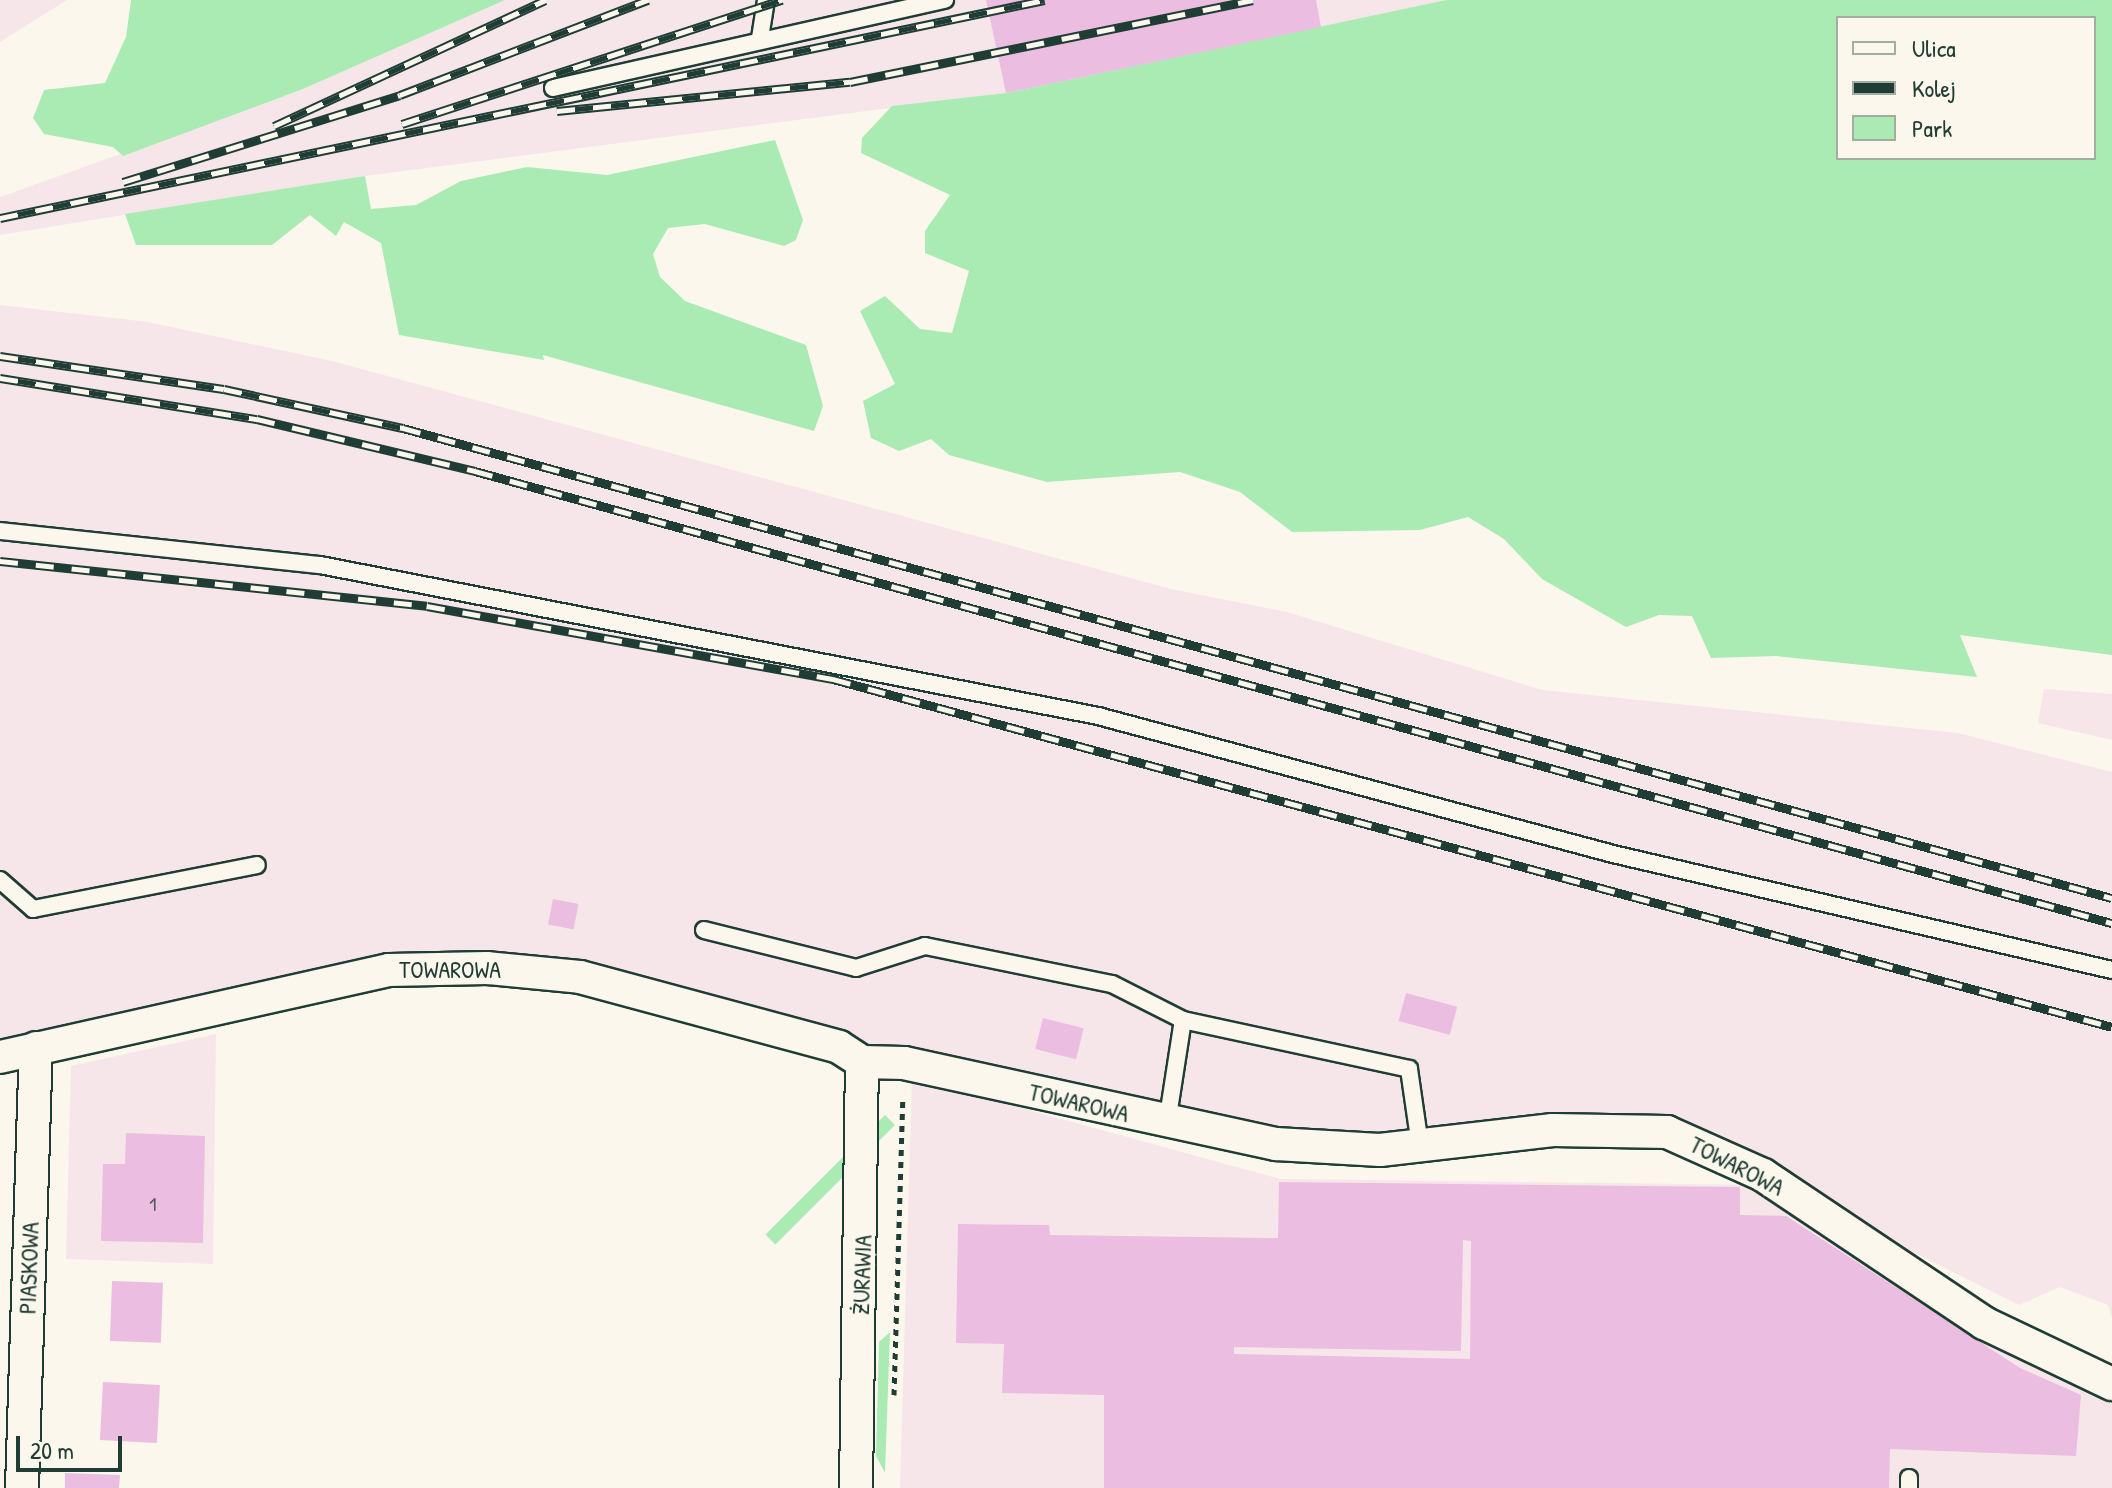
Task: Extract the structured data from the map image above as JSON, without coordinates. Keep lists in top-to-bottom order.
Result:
{
  "streets": {
    "street": ["TOWAROWA", "PIASKOWA", "ŻURAWIA"]
  },
  "crossings": [
    ["TOWAROWA", "PIASKOWA"],
    ["TOWAROWA", "ŻURAWIA"]
  ],
  "house_numbers": ["1"],
  "legend": ["Ulica", "Kolej", "Park"],
  "scale_bar": "20 m"
}
